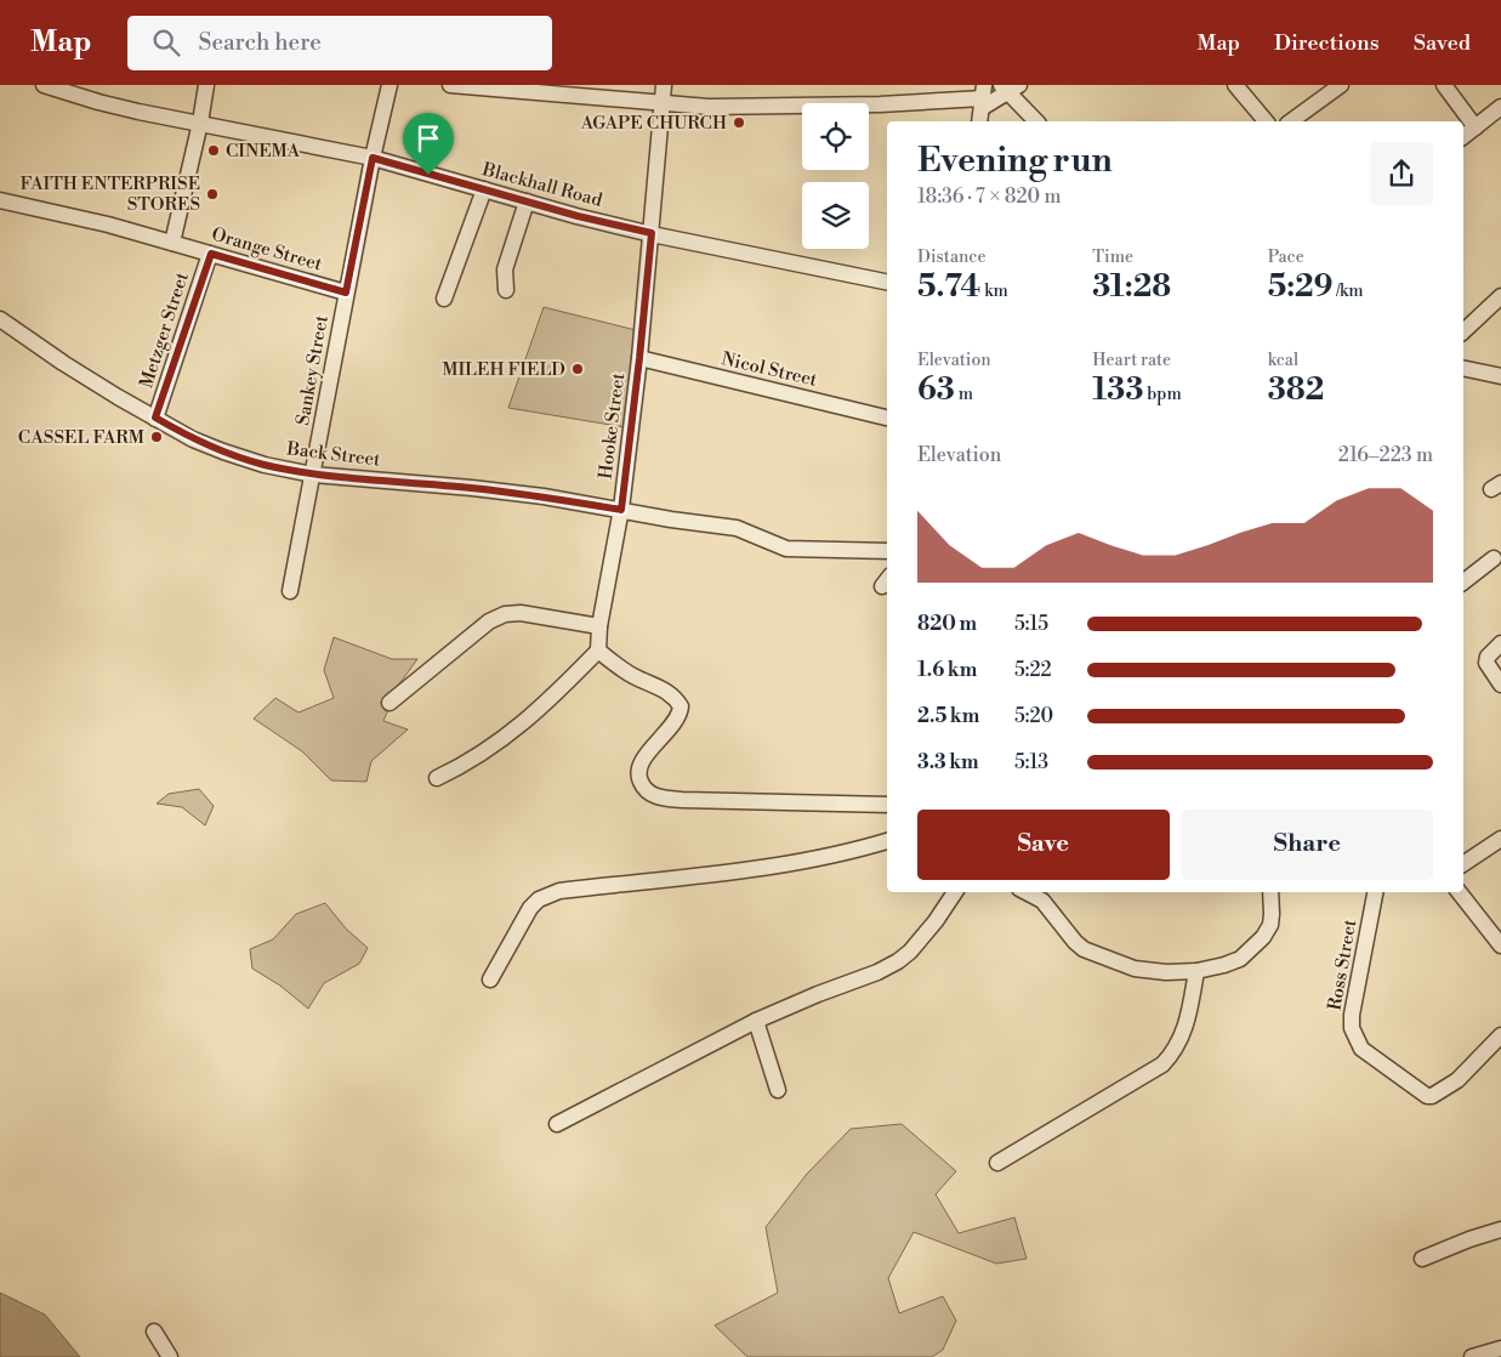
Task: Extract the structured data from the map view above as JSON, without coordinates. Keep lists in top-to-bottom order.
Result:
{
  "streets": {
    "street": [
      "Blackhall Road",
      "Orange Street",
      "Metzger Street",
      "Nicol Street",
      "Sankey Street",
      "Hooke Street",
      "Back Street",
      "Ross Street"
    ]
  },
  "crossings": [
    ["Blackhall Road", "Metzger Street"],
    ["Blackhall Road", "Sankey Street"],
    ["Blackhall Road", "Hooke Street"],
    ["Orange Street", "Metzger Street"],
    ["Orange Street", "Sankey Street"],
    ["Metzger Street", "Back Street"],
    ["Nicol Street", "Hooke Street"],
    ["Sankey Street", "Back Street"],
    ["Hooke Street", "Back Street"]
  ],
  "places": [
    "AGAPE CHURCH",
    "CINEMA",
    "FAITH ENTERPRISE STORES",
    "MILEH FIELD",
    "CASSEL FARM"
  ],
  "page": {
    "header": "Map",
    "search": "Search here",
    "nav": ["Map", "Directions", "Saved"],
    "heading": ["Evening run", "18:36 · 7 × 820 m"],
    "stats": [
      ["Distance", "5.74 km"],
      ["Time", "31:28"],
      ["Pace", "5:29 /km"],
      ["Elevation", "63 m"],
      ["Heart rate", "133 bpm"],
      ["kcal", "382"]
    ],
    "chart": ["Elevation", "216–223 m"],
    "list": [
      {
        "name": "820 m",
        "note": "5:15"
      },
      {
        "name": "1.6 km",
        "note": "5:22"
      },
      {
        "name": "2.5 km",
        "note": "5:20"
      },
      {
        "name": "3.3 km",
        "note": "5:13"
      }
    ],
    "buttons": ["Save", "Share"]
  }
}
